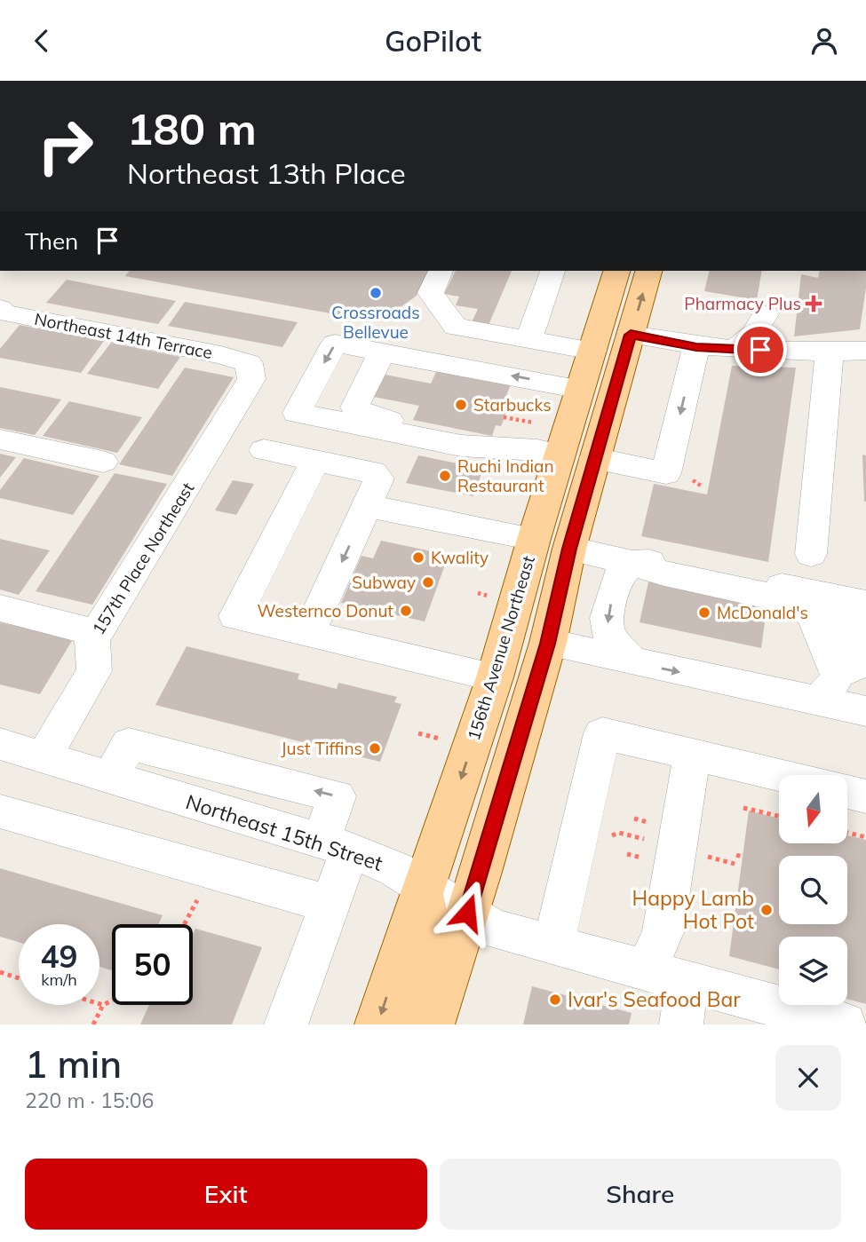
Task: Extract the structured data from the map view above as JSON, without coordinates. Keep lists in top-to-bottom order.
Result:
{
  "streets": {
    "main road": ["156th Avenue Northeast"],
    "street": ["Northeast 14th Terrace", "157th Place Northeast", "Northeast 15th Street"]
  },
  "crossings": [
    ["Northeast 14th Terrace", "157th Place Northeast"],
    ["157th Place Northeast", "Northeast 15th Street"],
    ["156th Avenue Northeast", "Northeast 15th Street"]
  ],
  "places": {
    "other": [
      "Crossroads Bellevue",
      "Starbucks",
      "Ruchi Indian Restaurant",
      "Kwality",
      "Subway",
      "Westernco Donut",
      "McDonald's",
      "Just Tiffins",
      "Happy Lamb Hot Pot",
      "Ivar's Seafood Bar"
    ],
    "health": ["Pharmacy Plus"]
  },
  "north": "bottom",
  "page": {
    "header": "GoPilot",
    "turn": ["180 m", "Northeast 13th Place"],
    "then": "Then",
    "speed": "49 km/h",
    "limit": "50",
    "heading": ["1 min", "220 m · 15:06"],
    "buttons": ["Exit", "Share"]
  }
}
